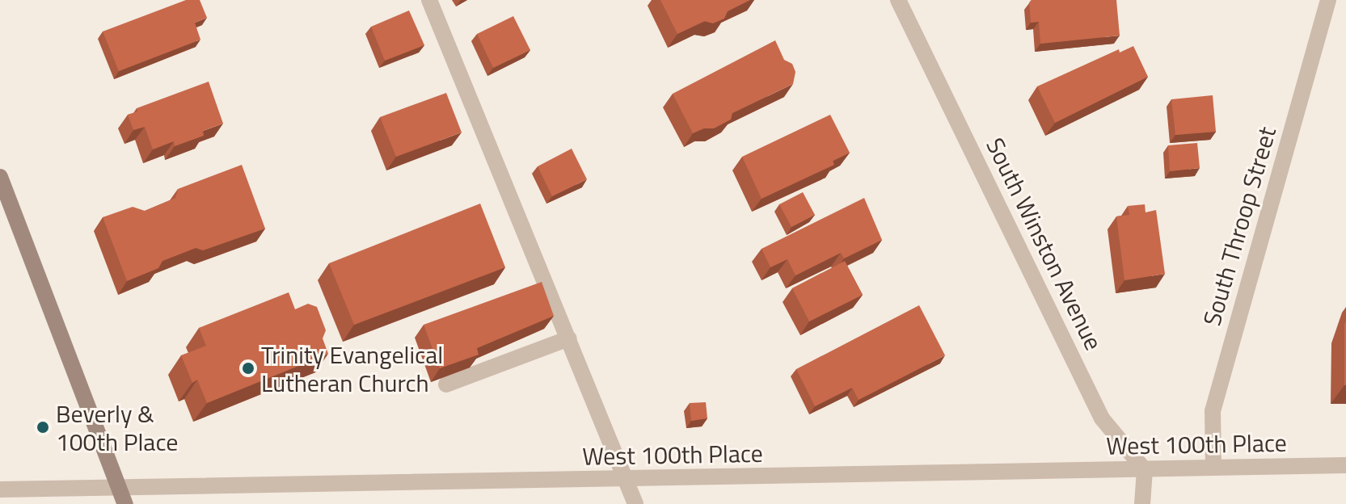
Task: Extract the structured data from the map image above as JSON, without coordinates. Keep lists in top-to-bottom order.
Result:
{
  "streets": {
    "street": ["South Throop Street", "South Winston Avenue", "West 100th Place"]
  },
  "crossings": [
    ["South Throop Street", "West 100th Place"],
    ["South Winston Avenue", "West 100th Place"]
  ],
  "places": ["Trinity Evangelical Lutheran Church", "Beverly & 100th Place"]
}
